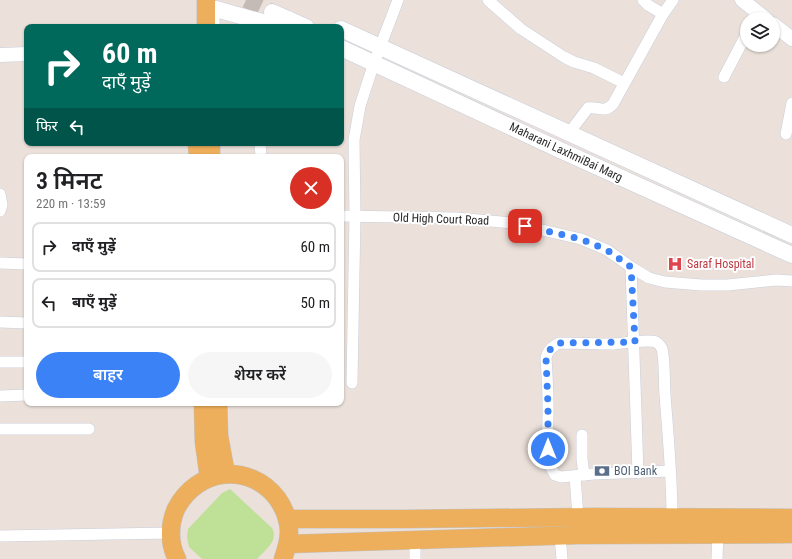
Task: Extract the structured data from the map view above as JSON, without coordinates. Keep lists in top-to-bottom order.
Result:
{
  "streets": {
    "main road": ["Maharani LaxhmiBai Marg"],
    "street": ["Old High Court Road"]
  },
  "places": {
    "hospital": ["Saraf Hospital"],
    "bank": ["BOI Bank"]
  },
  "page": {
    "turn": ["60 m", "दाएँ मुड़ें"],
    "then": "फिर",
    "heading": ["3 मिनट", "220 m · 13:59"],
    "list": [
      {
        "name": "दाएँ मुड़ें",
        "value": "60 m"
      },
      {
        "name": "बाएँ मुड़ें",
        "value": "50 m"
      }
    ],
    "buttons": ["बाहर", "शेयर करें"]
  }
}
